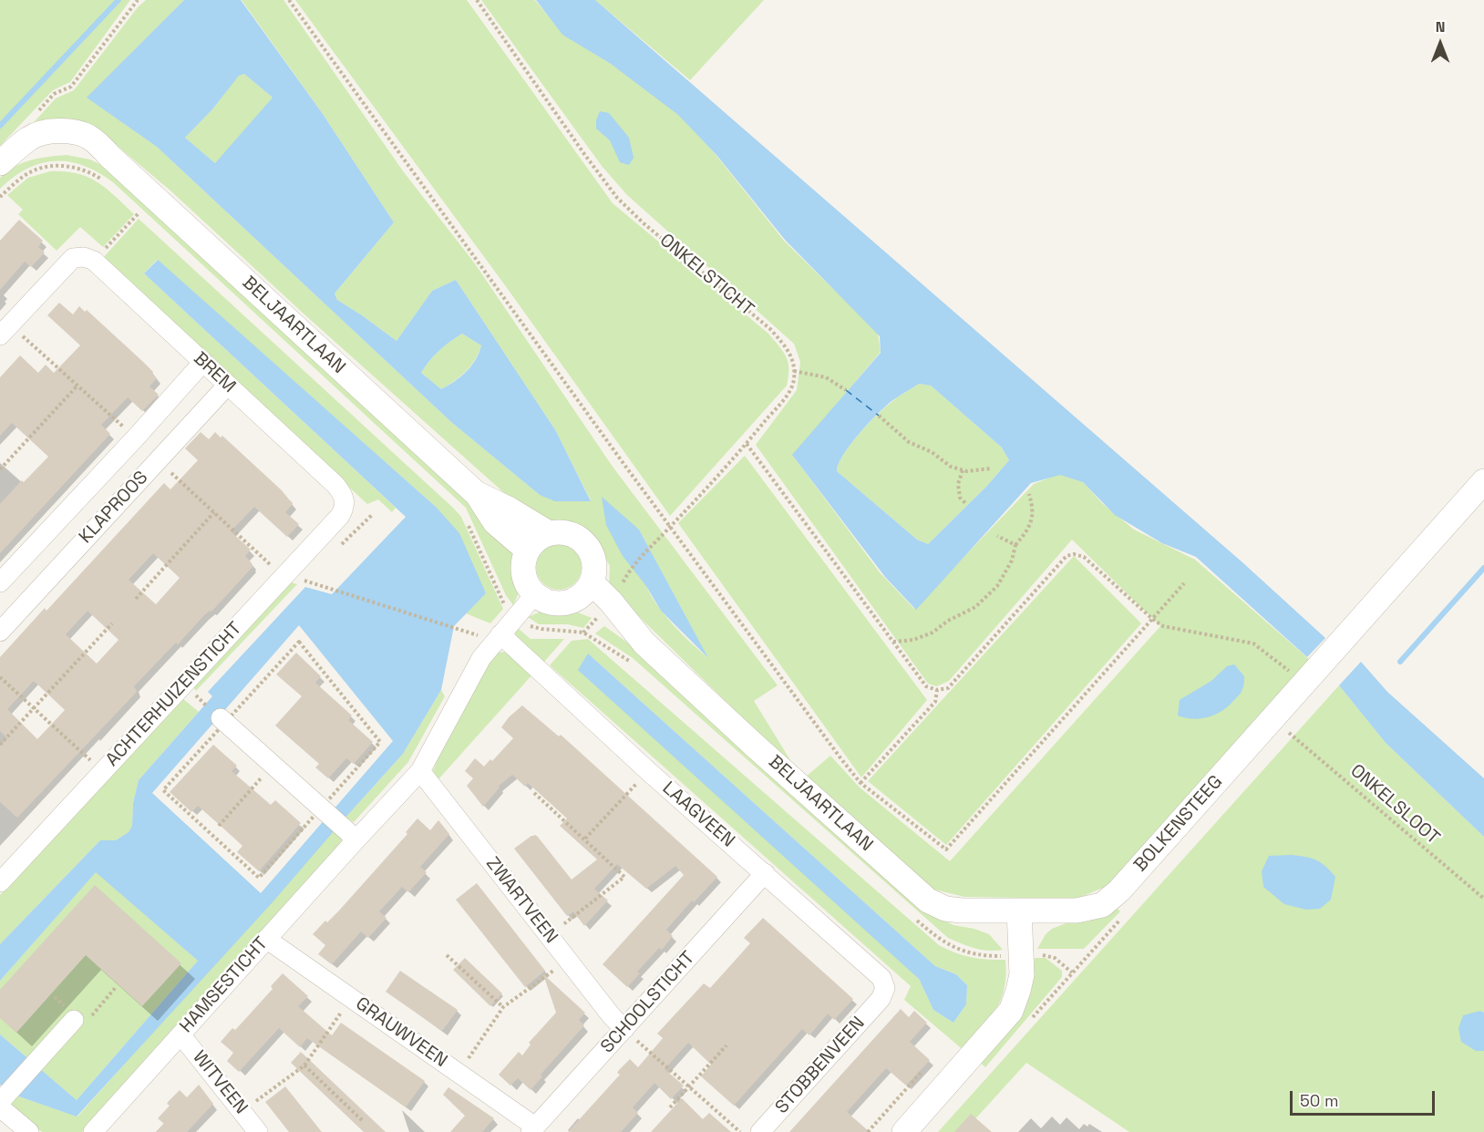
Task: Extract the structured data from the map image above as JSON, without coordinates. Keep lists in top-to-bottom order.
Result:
{
  "streets": {
    "street": [
      "BELJAARTLAAN",
      "BREM",
      "KLAPROOS",
      "ACHTERHUIZENSTICHT",
      "LAAGVEEN",
      "BOLKENSTEEG",
      "ZWARTVEEN",
      "HAMSESTICHT",
      "SCHOOLSTICHT",
      "GRAUWVEEN",
      "STOBBENVEEN",
      "WITVEEN"
    ],
    "path": ["ONKELSTICHT", "ONKELSLOOT"]
  },
  "crossings": [
    ["BELJAARTLAAN", "BOLKENSTEEG"],
    ["BELJAARTLAAN", "HAMSESTICHT"],
    ["BREM", "KLAPROOS"],
    ["BREM", "ACHTERHUIZENSTICHT"],
    ["LAAGVEEN", "HAMSESTICHT"],
    ["LAAGVEEN", "SCHOOLSTICHT"],
    ["LAAGVEEN", "STOBBENVEEN"],
    ["ZWARTVEEN", "HAMSESTICHT"],
    ["ZWARTVEEN", "SCHOOLSTICHT"],
    ["HAMSESTICHT", "GRAUWVEEN"],
    ["HAMSESTICHT", "WITVEEN"],
    ["SCHOOLSTICHT", "GRAUWVEEN"]
  ],
  "scale_bar": "50 m",
  "north": "top"
}
